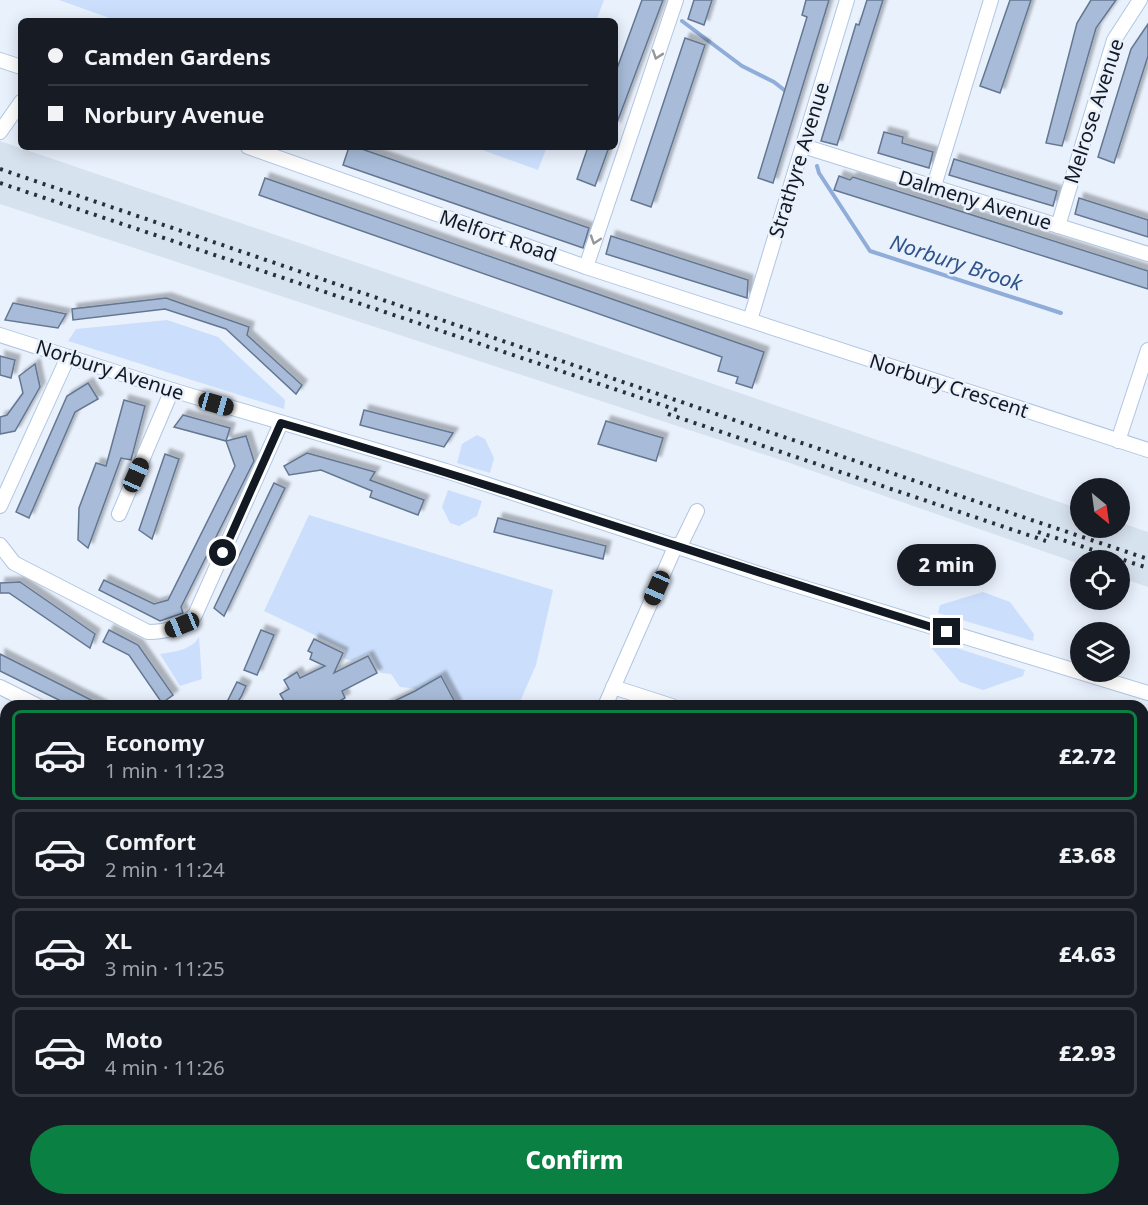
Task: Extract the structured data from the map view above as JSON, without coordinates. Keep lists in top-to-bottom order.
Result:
{
  "streets": {
    "street": [
      "Melrose Avenue",
      "Strathyre Avenue",
      "Dalmeny Avenue",
      "Melfort Road",
      "Norbury Avenue",
      "Norbury Crescent"
    ]
  },
  "crossings": [
    ["Melrose Avenue", "Dalmeny Avenue"],
    ["Strathyre Avenue", "Dalmeny Avenue"],
    ["Strathyre Avenue", "Melfort Road"],
    ["Strathyre Avenue", "Norbury Crescent"],
    ["Melfort Road", "Norbury Crescent"]
  ],
  "water": ["Norbury Brook"],
  "north": "bottom right",
  "page": {
    "banner": ["Camden Gardens", "Norbury Avenue"],
    "bubble": "2 min",
    "list": [
      {
        "name": "Economy",
        "note": "1 min · 11:23",
        "value": "£2.72"
      },
      {
        "name": "Comfort",
        "note": "2 min · 11:24",
        "value": "£3.68"
      },
      {
        "name": "XL",
        "note": "3 min · 11:25",
        "value": "£4.63"
      },
      {
        "name": "Moto",
        "note": "4 min · 11:26",
        "value": "£2.93"
      }
    ],
    "buttons": "Confirm"
  }
}
